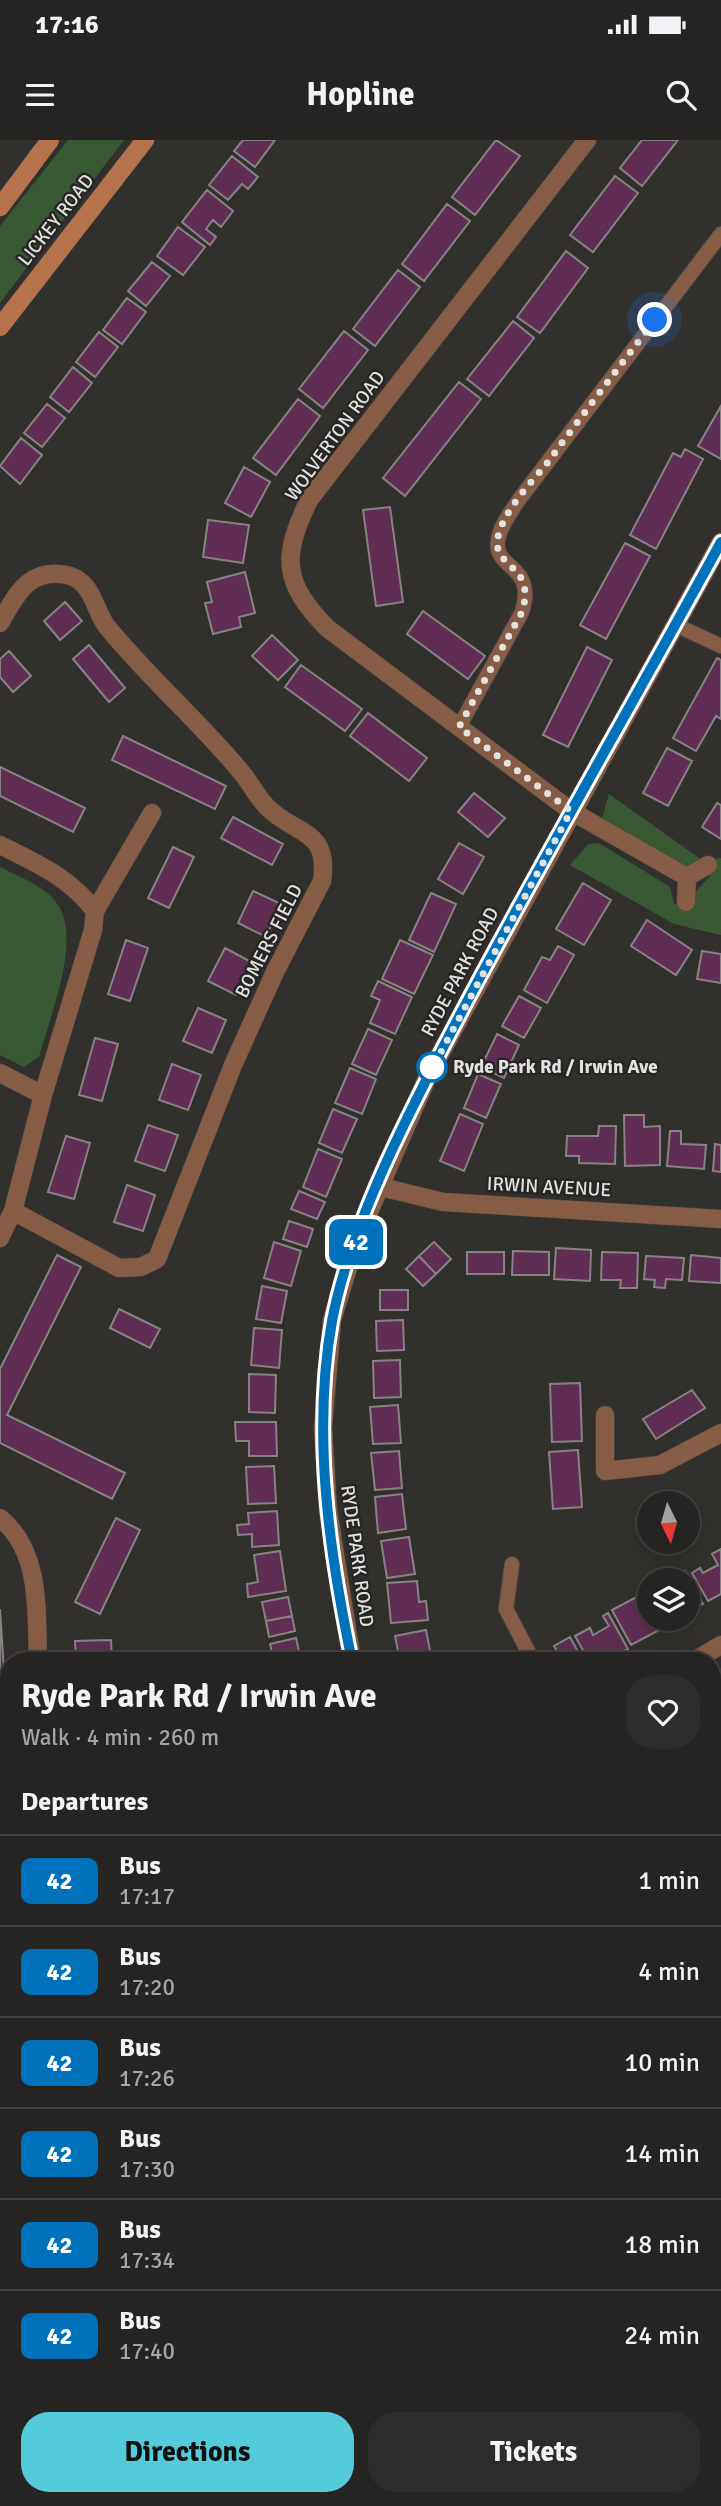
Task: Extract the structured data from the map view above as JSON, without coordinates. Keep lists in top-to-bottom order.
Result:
{
  "streets": {
    "main road": ["LICKEY ROAD"],
    "street": [
      "WOLVERTON ROAD",
      "BOMERS FIELD",
      "RYDE PARK ROAD",
      "IRWIN AVENUE"
    ]
  },
  "crossings": [
    ["WOLVERTON ROAD", "RYDE PARK ROAD"],
    ["RYDE PARK ROAD", "IRWIN AVENUE"]
  ],
  "places": ["Ryde Park Rd / Irwin Ave"],
  "lines": ["bus line 42"],
  "north": "bottom",
  "page": {
    "status": "17:16",
    "header": "Hopline",
    "on_map": "42",
    "heading": [
      ["Ryde Park Rd / Irwin Ave", "Walk · 4 min · 260 m"],
      "Departures"
    ],
    "list": [
      {
        "mark": "42",
        "name": "Bus",
        "note": "17:17",
        "value": "1 min"
      },
      {
        "mark": "42",
        "name": "Bus",
        "note": "17:20",
        "value": "4 min"
      },
      {
        "mark": "42",
        "name": "Bus",
        "note": "17:26",
        "value": "10 min"
      },
      {
        "mark": "42",
        "name": "Bus",
        "note": "17:30",
        "value": "14 min"
      },
      {
        "mark": "42",
        "name": "Bus",
        "note": "17:34",
        "value": "18 min"
      },
      {
        "mark": "42",
        "name": "Bus",
        "note": "17:40",
        "value": "24 min"
      }
    ],
    "buttons": ["Directions", "Tickets"]
  }
}
